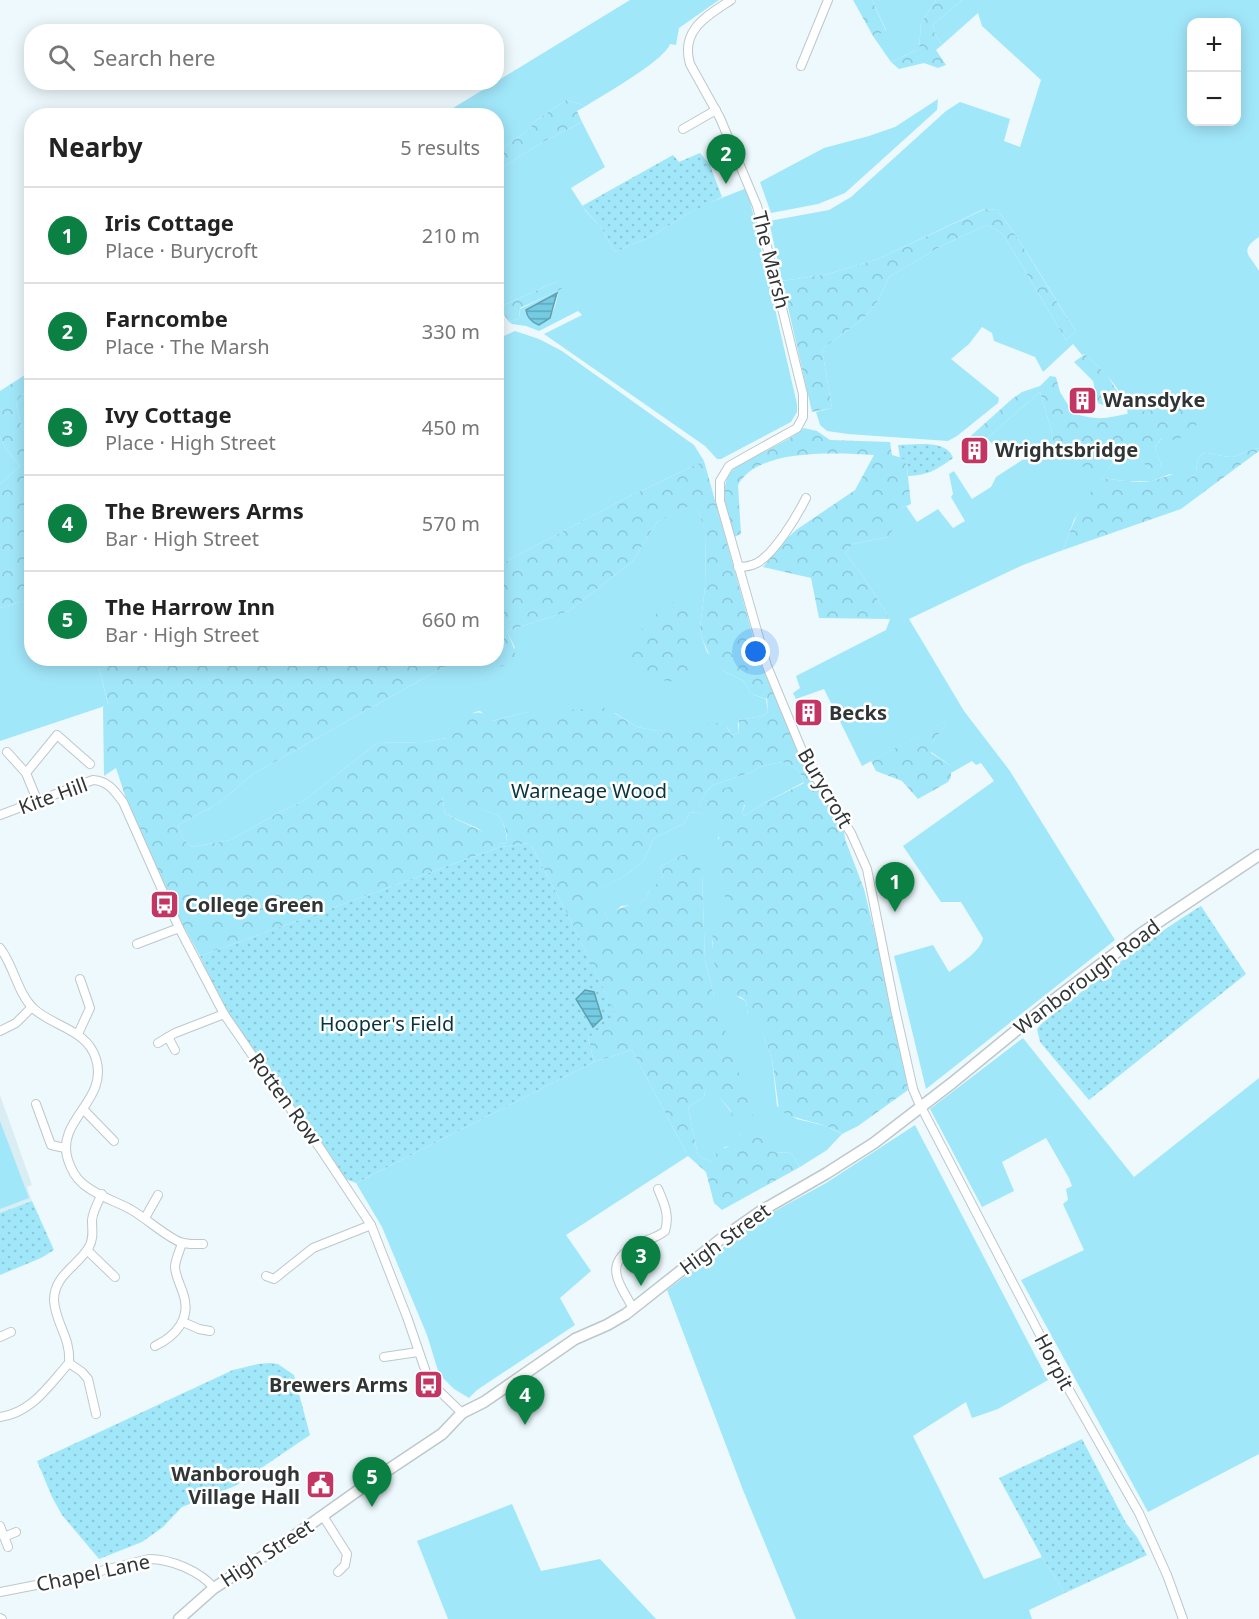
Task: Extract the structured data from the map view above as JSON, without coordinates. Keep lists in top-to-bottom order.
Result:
{
  "streets": {
    "street": [
      "The Marsh",
      "Burycroft",
      "Kite Hill",
      "Wanborough Road",
      "Rotten Row",
      "High Street",
      "Horpit",
      "Chapel Lane"
    ]
  },
  "crossings": [
    ["The Marsh", "Burycroft"],
    ["Burycroft", "Wanborough Road"],
    ["Burycroft", "High Street"],
    ["Burycroft", "Horpit"],
    ["Kite Hill", "Rotten Row"],
    ["Wanborough Road", "High Street"],
    ["Wanborough Road", "Horpit"],
    ["Rotten Row", "High Street"],
    ["High Street", "Horpit"],
    ["High Street", "Chapel Lane"]
  ],
  "parks": ["Warneage Wood", "Hooper's Field"],
  "places": {
    "building": ["Wansdyke", "Wrightsbridge", "Becks"],
    "bus stop": ["College Green", "Brewers Arms"],
    "public building": ["Wanborough Village Hall"]
  },
  "page": {
    "map_buttons": ["+", "−"],
    "search": "Search here",
    "heading": ["Nearby", "5 results"],
    "pins": [
      "2",
      "1",
      "3",
      "4",
      "5"
    ],
    "list": [
      {
        "mark": "1",
        "name": "Iris Cottage",
        "note": "Place · Burycroft",
        "value": "210 m"
      },
      {
        "mark": "2",
        "name": "Farncombe",
        "note": "Place · The Marsh",
        "value": "330 m"
      },
      {
        "mark": "3",
        "name": "Ivy Cottage",
        "note": "Place · High Street",
        "value": "450 m"
      },
      {
        "mark": "4",
        "name": "The Brewers Arms",
        "note": "Bar · High Street",
        "value": "570 m"
      },
      {
        "mark": "5",
        "name": "The Harrow Inn",
        "note": "Bar · High Street",
        "value": "660 m"
      }
    ]
  }
}
